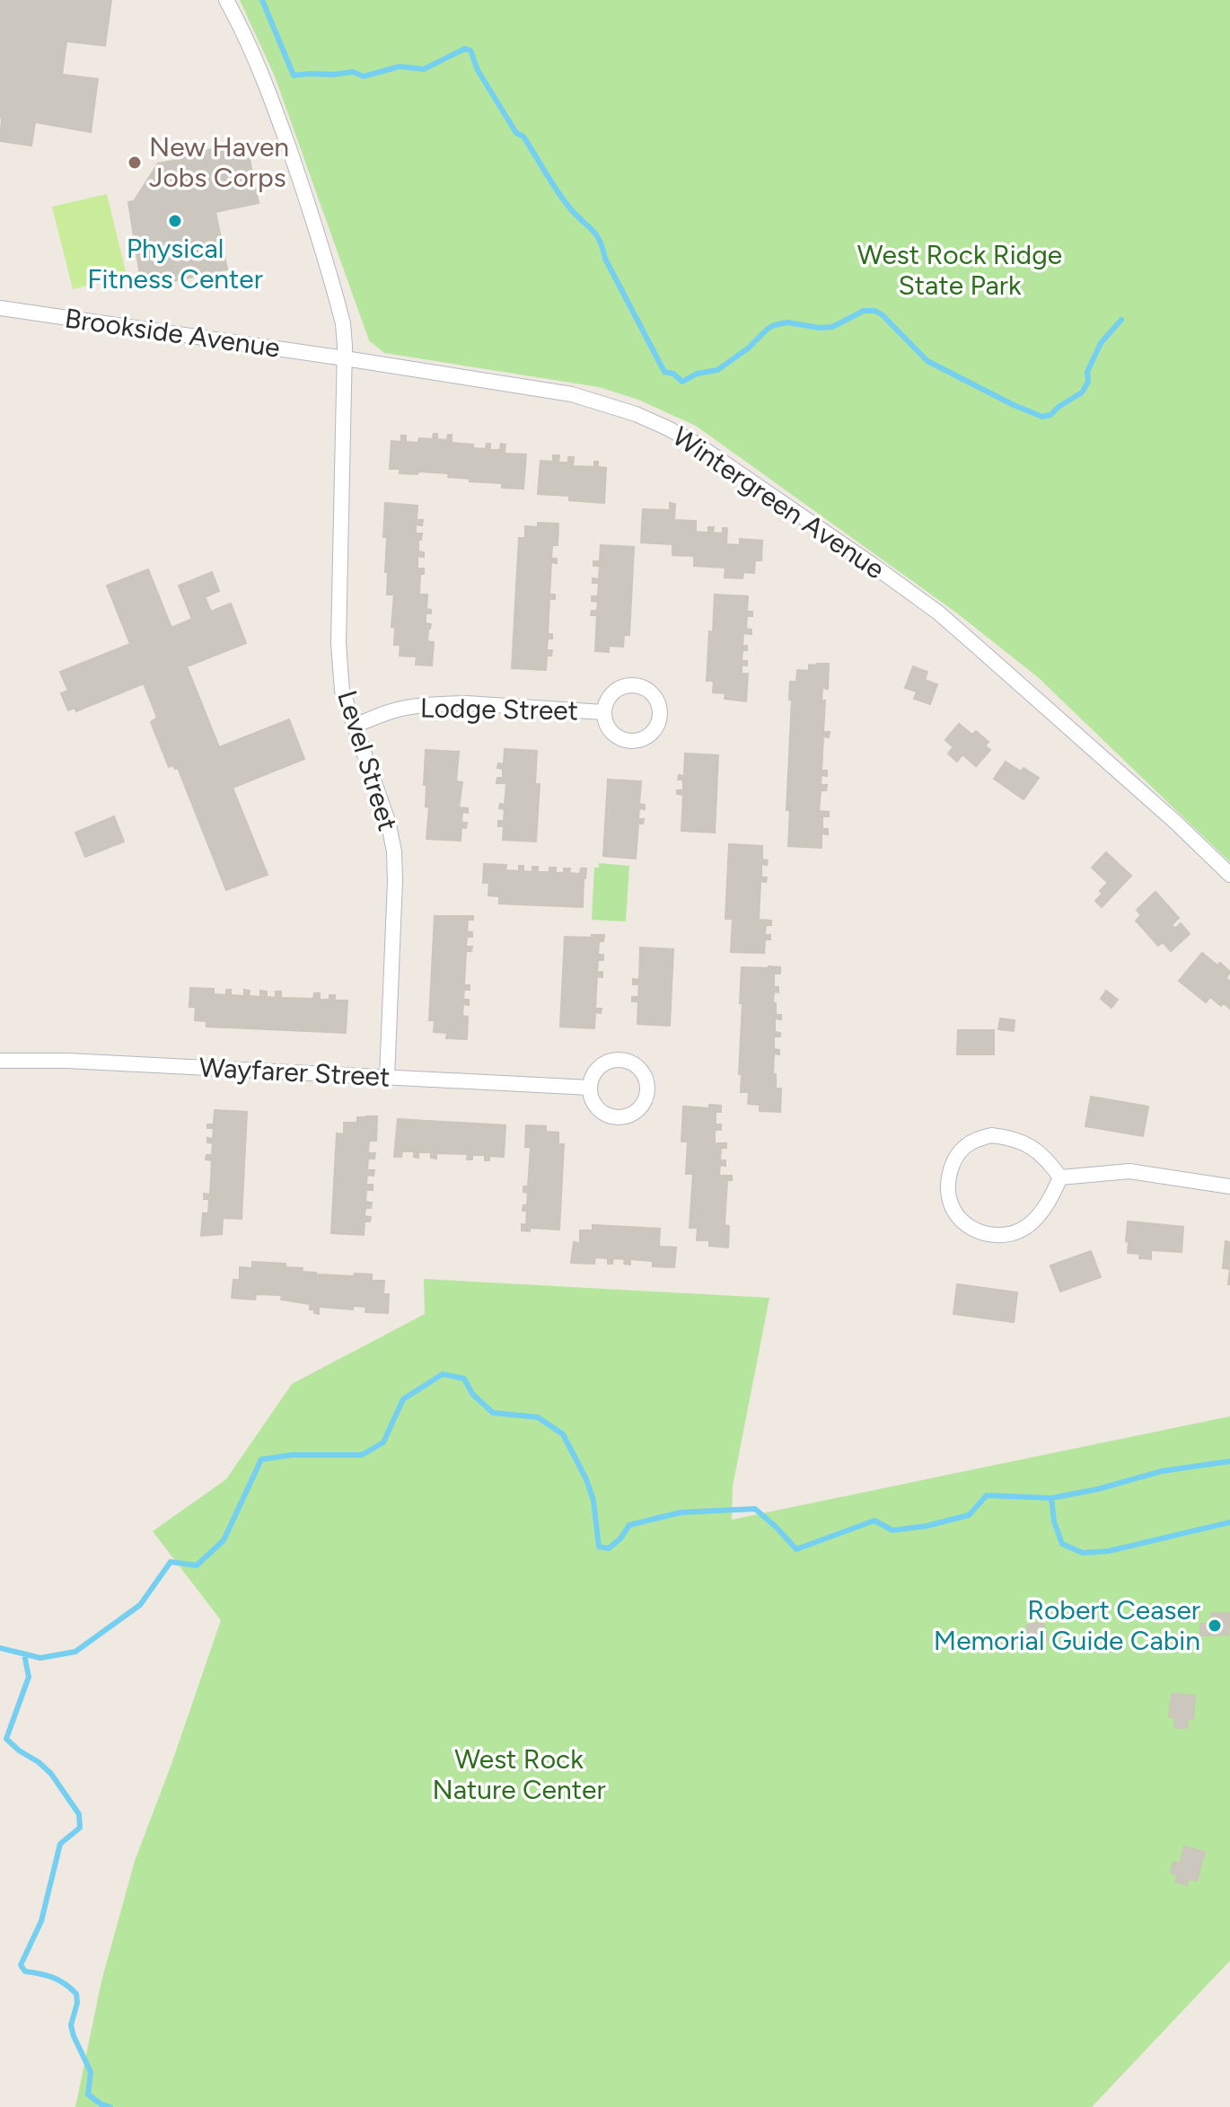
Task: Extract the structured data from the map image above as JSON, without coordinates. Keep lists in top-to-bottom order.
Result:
{
  "streets": {
    "street": [
      "Brookside Avenue",
      "Wintergreen Avenue",
      "Lodge Street",
      "Level Street",
      "Wayfarer Street"
    ]
  },
  "crossings": [
    ["Brookside Avenue", "Wintergreen Avenue"],
    ["Brookside Avenue", "Level Street"],
    ["Wintergreen Avenue", "Level Street"],
    ["Lodge Street", "Level Street"],
    ["Level Street", "Wayfarer Street"]
  ],
  "parks": ["West Rock Ridge State Park", "West Rock Nature Center"],
  "places": ["New Haven Jobs Corps", "Physical Fitness Center", "Robert Ceaser Memorial Guide Cabin"]
}
